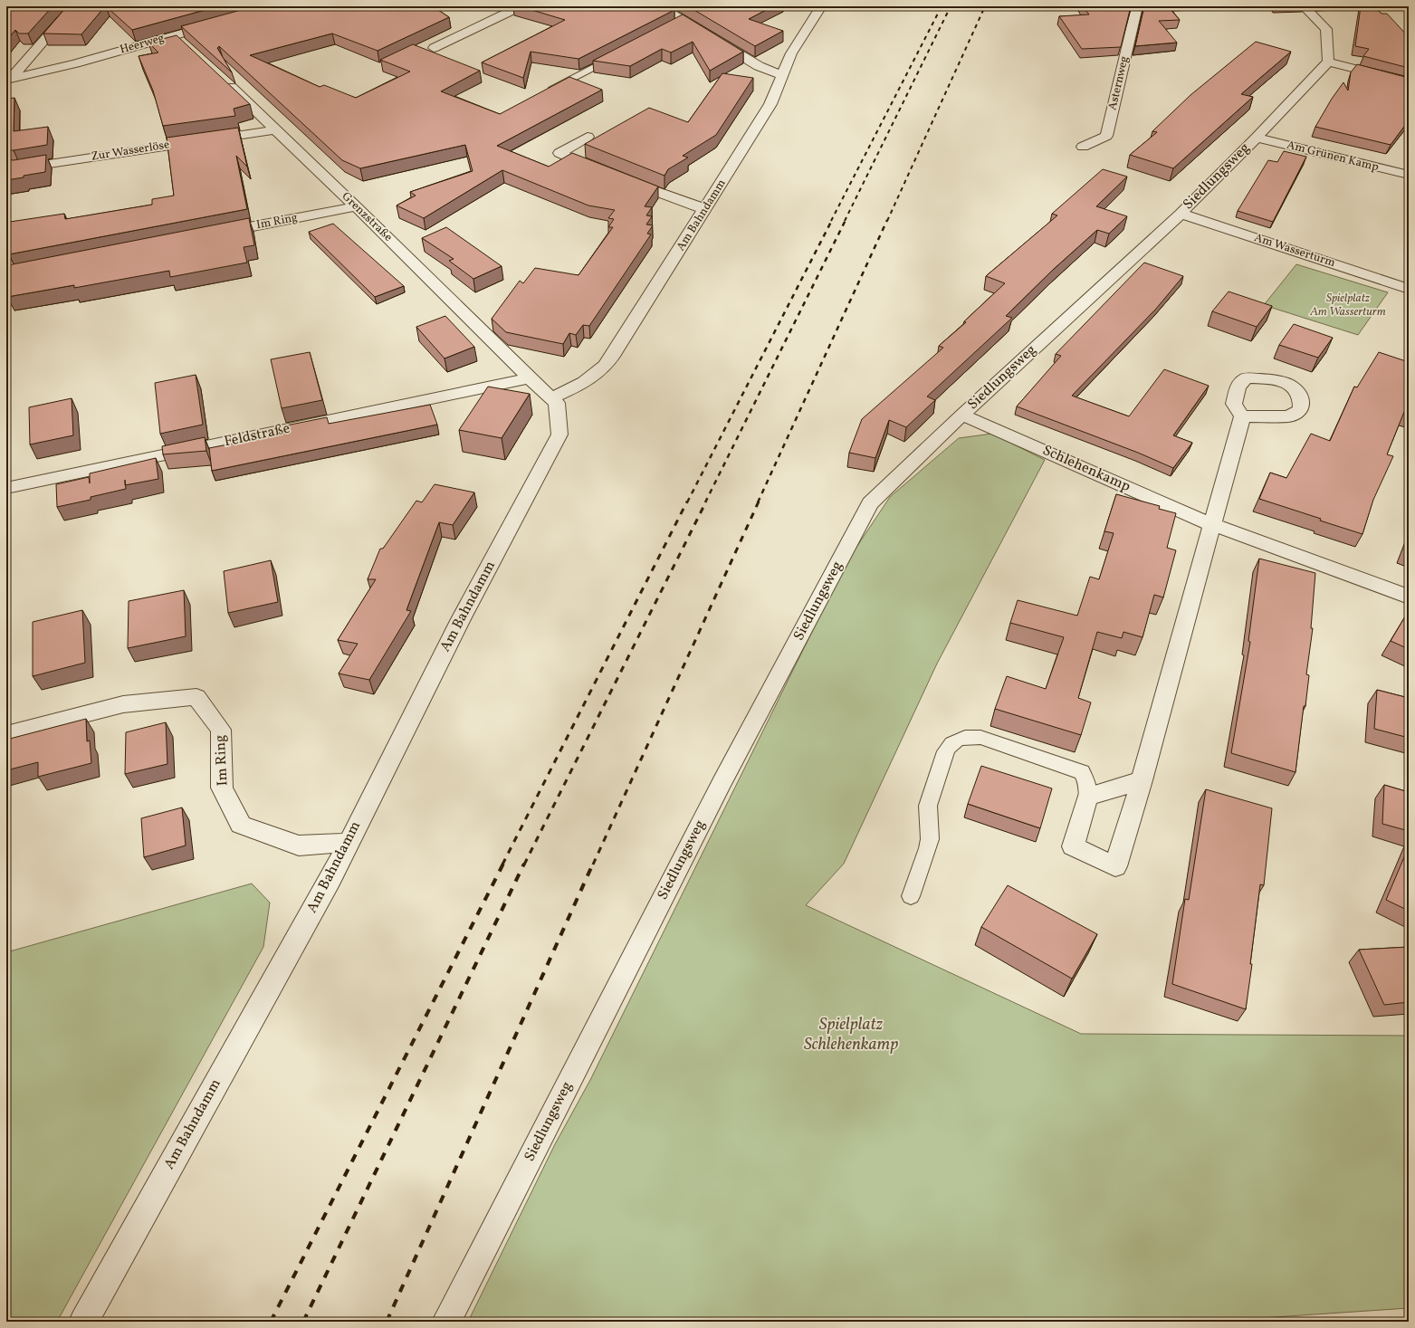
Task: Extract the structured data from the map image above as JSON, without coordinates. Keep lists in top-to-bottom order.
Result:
{
  "streets": {
    "street": [
      "Heerweg",
      "Asternweg",
      "Zur Wasserlöse",
      "Am Grünen Kamp",
      "Siedlungsweg",
      "Am Bahndamm",
      "Grenzstraße",
      "Im Ring",
      "Am Wasserturm",
      "Feldstraße",
      "Schlehenkamp"
    ]
  },
  "crossings": [
    ["Zur Wasserlöse", "Grenzstraße"],
    ["Am Grünen Kamp", "Siedlungsweg"],
    ["Siedlungsweg", "Am Wasserturm"],
    ["Siedlungsweg", "Schlehenkamp"],
    ["Am Bahndamm", "Grenzstraße"],
    ["Am Bahndamm", "Im Ring"],
    ["Grenzstraße", "Im Ring"],
    ["Grenzstraße", "Feldstraße"]
  ],
  "parks": ["Spielplatz Am Wasserturm", "Spielplatz Schlehenkamp"]
}
